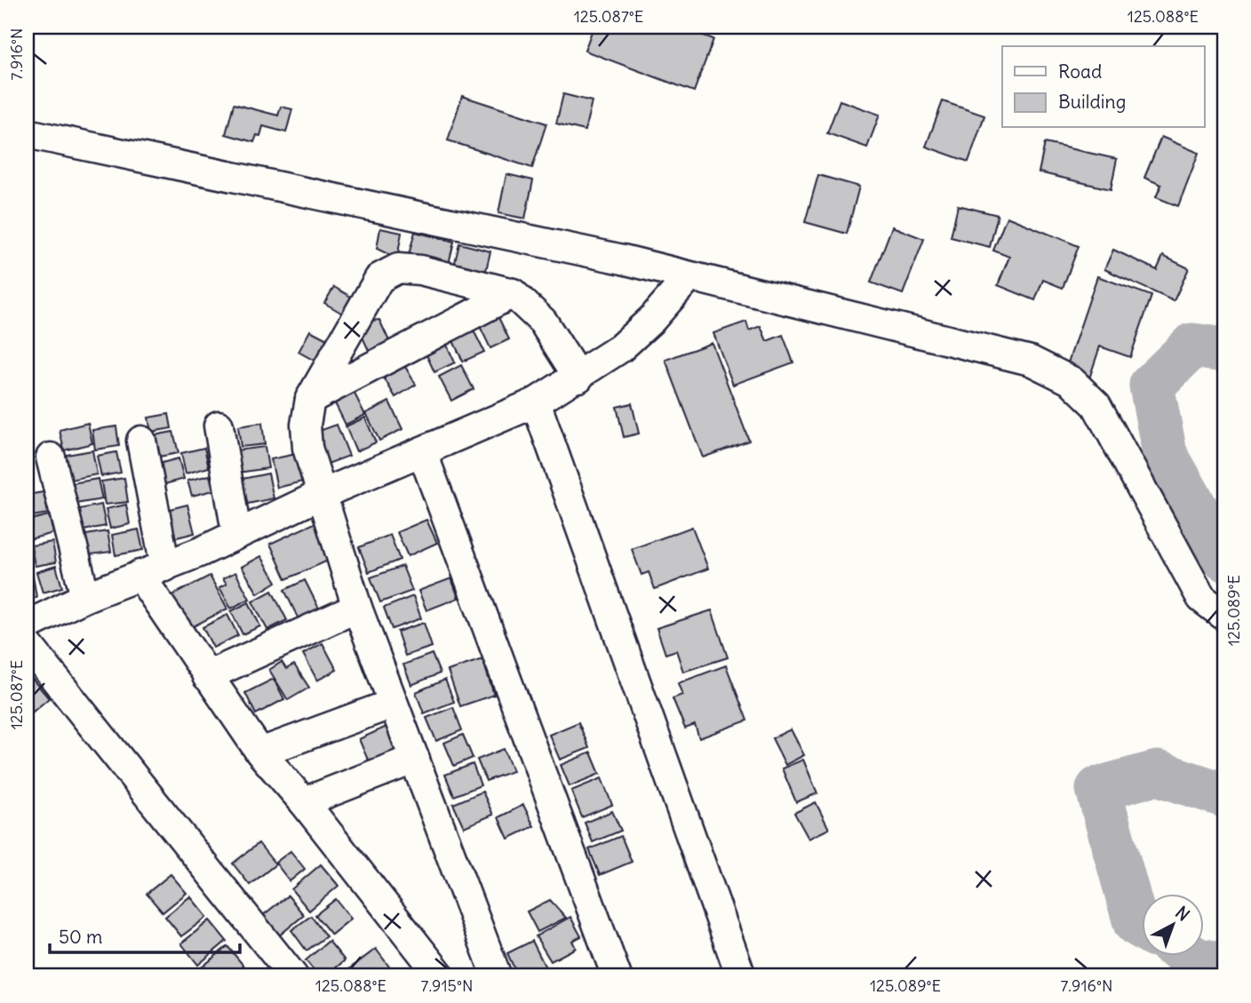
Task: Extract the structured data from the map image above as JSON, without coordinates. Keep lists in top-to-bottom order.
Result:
{
  "legend": ["Road", "Building"],
  "scale_bar": "50 m",
  "north": "top right",
  "coordinates": [
    "125.087°E",
    "125.088°E",
    "7.916°N",
    "125.089°E",
    "7.915°N"
  ]
}
